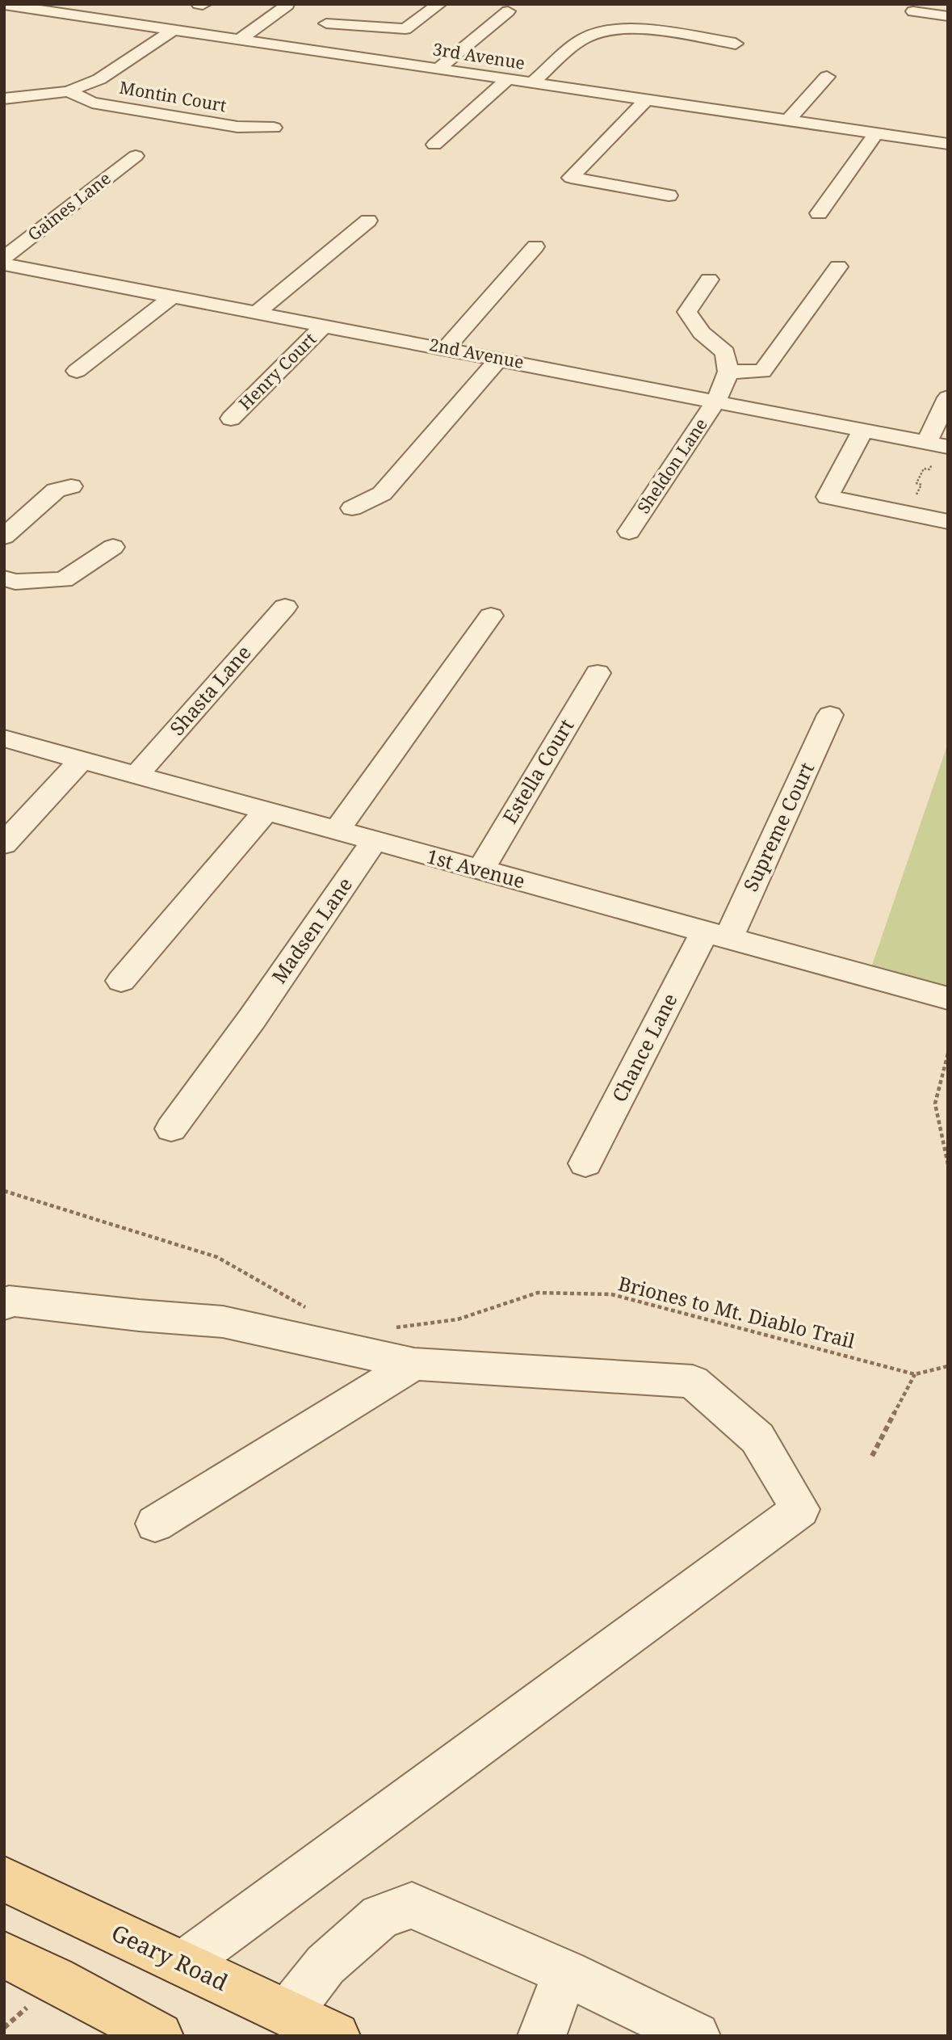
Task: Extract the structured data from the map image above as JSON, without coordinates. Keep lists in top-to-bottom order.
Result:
{
  "streets": {
    "main road": ["Geary Road"],
    "street": [
      "3rd Avenue",
      "Montin Court",
      "Gaines Lane",
      "2nd Avenue",
      "Henry Court",
      "Sheldon Lane",
      "Shasta Lane",
      "Estella Court",
      "Supreme Court",
      "1st Avenue",
      "Madsen Lane",
      "Chance Lane"
    ],
    "path": ["Briones to Mt. Diablo Trail"]
  },
  "crossings": [
    ["Gaines Lane", "2nd Avenue"],
    ["2nd Avenue", "Henry Court"],
    ["2nd Avenue", "Sheldon Lane"],
    ["Shasta Lane", "1st Avenue"],
    ["Estella Court", "1st Avenue"],
    ["Supreme Court", "1st Avenue"],
    ["Supreme Court", "Chance Lane"],
    ["1st Avenue", "Madsen Lane"],
    ["1st Avenue", "Chance Lane"]
  ]
}
